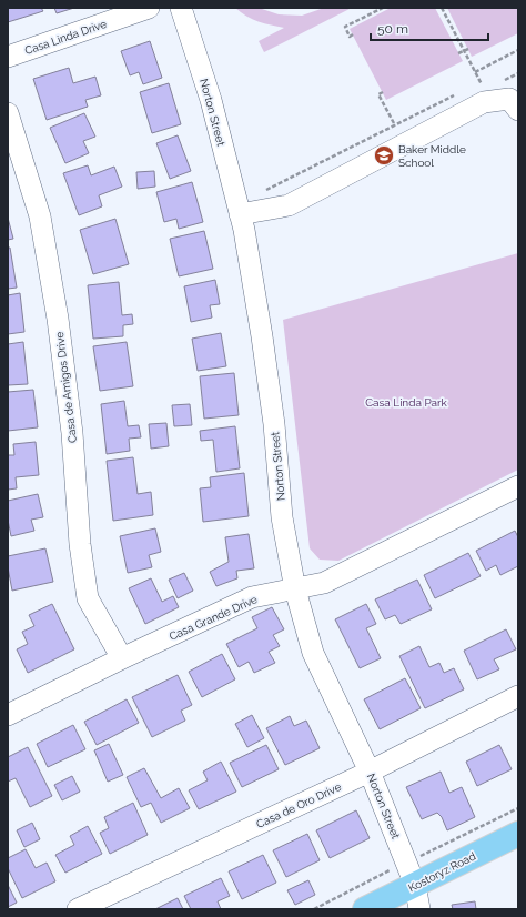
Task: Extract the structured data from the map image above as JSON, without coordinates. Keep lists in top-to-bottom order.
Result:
{
  "streets": {
    "main road": ["Kostoryz Road"],
    "street": [
      "Casa Linda Drive",
      "Norton Street",
      "Casa de Amigos Drive",
      "Casa Grande Drive",
      "Casa de Oro Drive"
    ]
  },
  "crossings": [
    ["Norton Street", "Casa Grande Drive"],
    ["Norton Street", "Casa de Oro Drive"],
    ["Norton Street", "Kostoryz Road"],
    ["Casa de Amigos Drive", "Casa Grande Drive"]
  ],
  "parks": ["Casa Linda Park"],
  "places": {
    "school or university": ["Baker Middle School"]
  },
  "scale_bar": "50 m"
}
